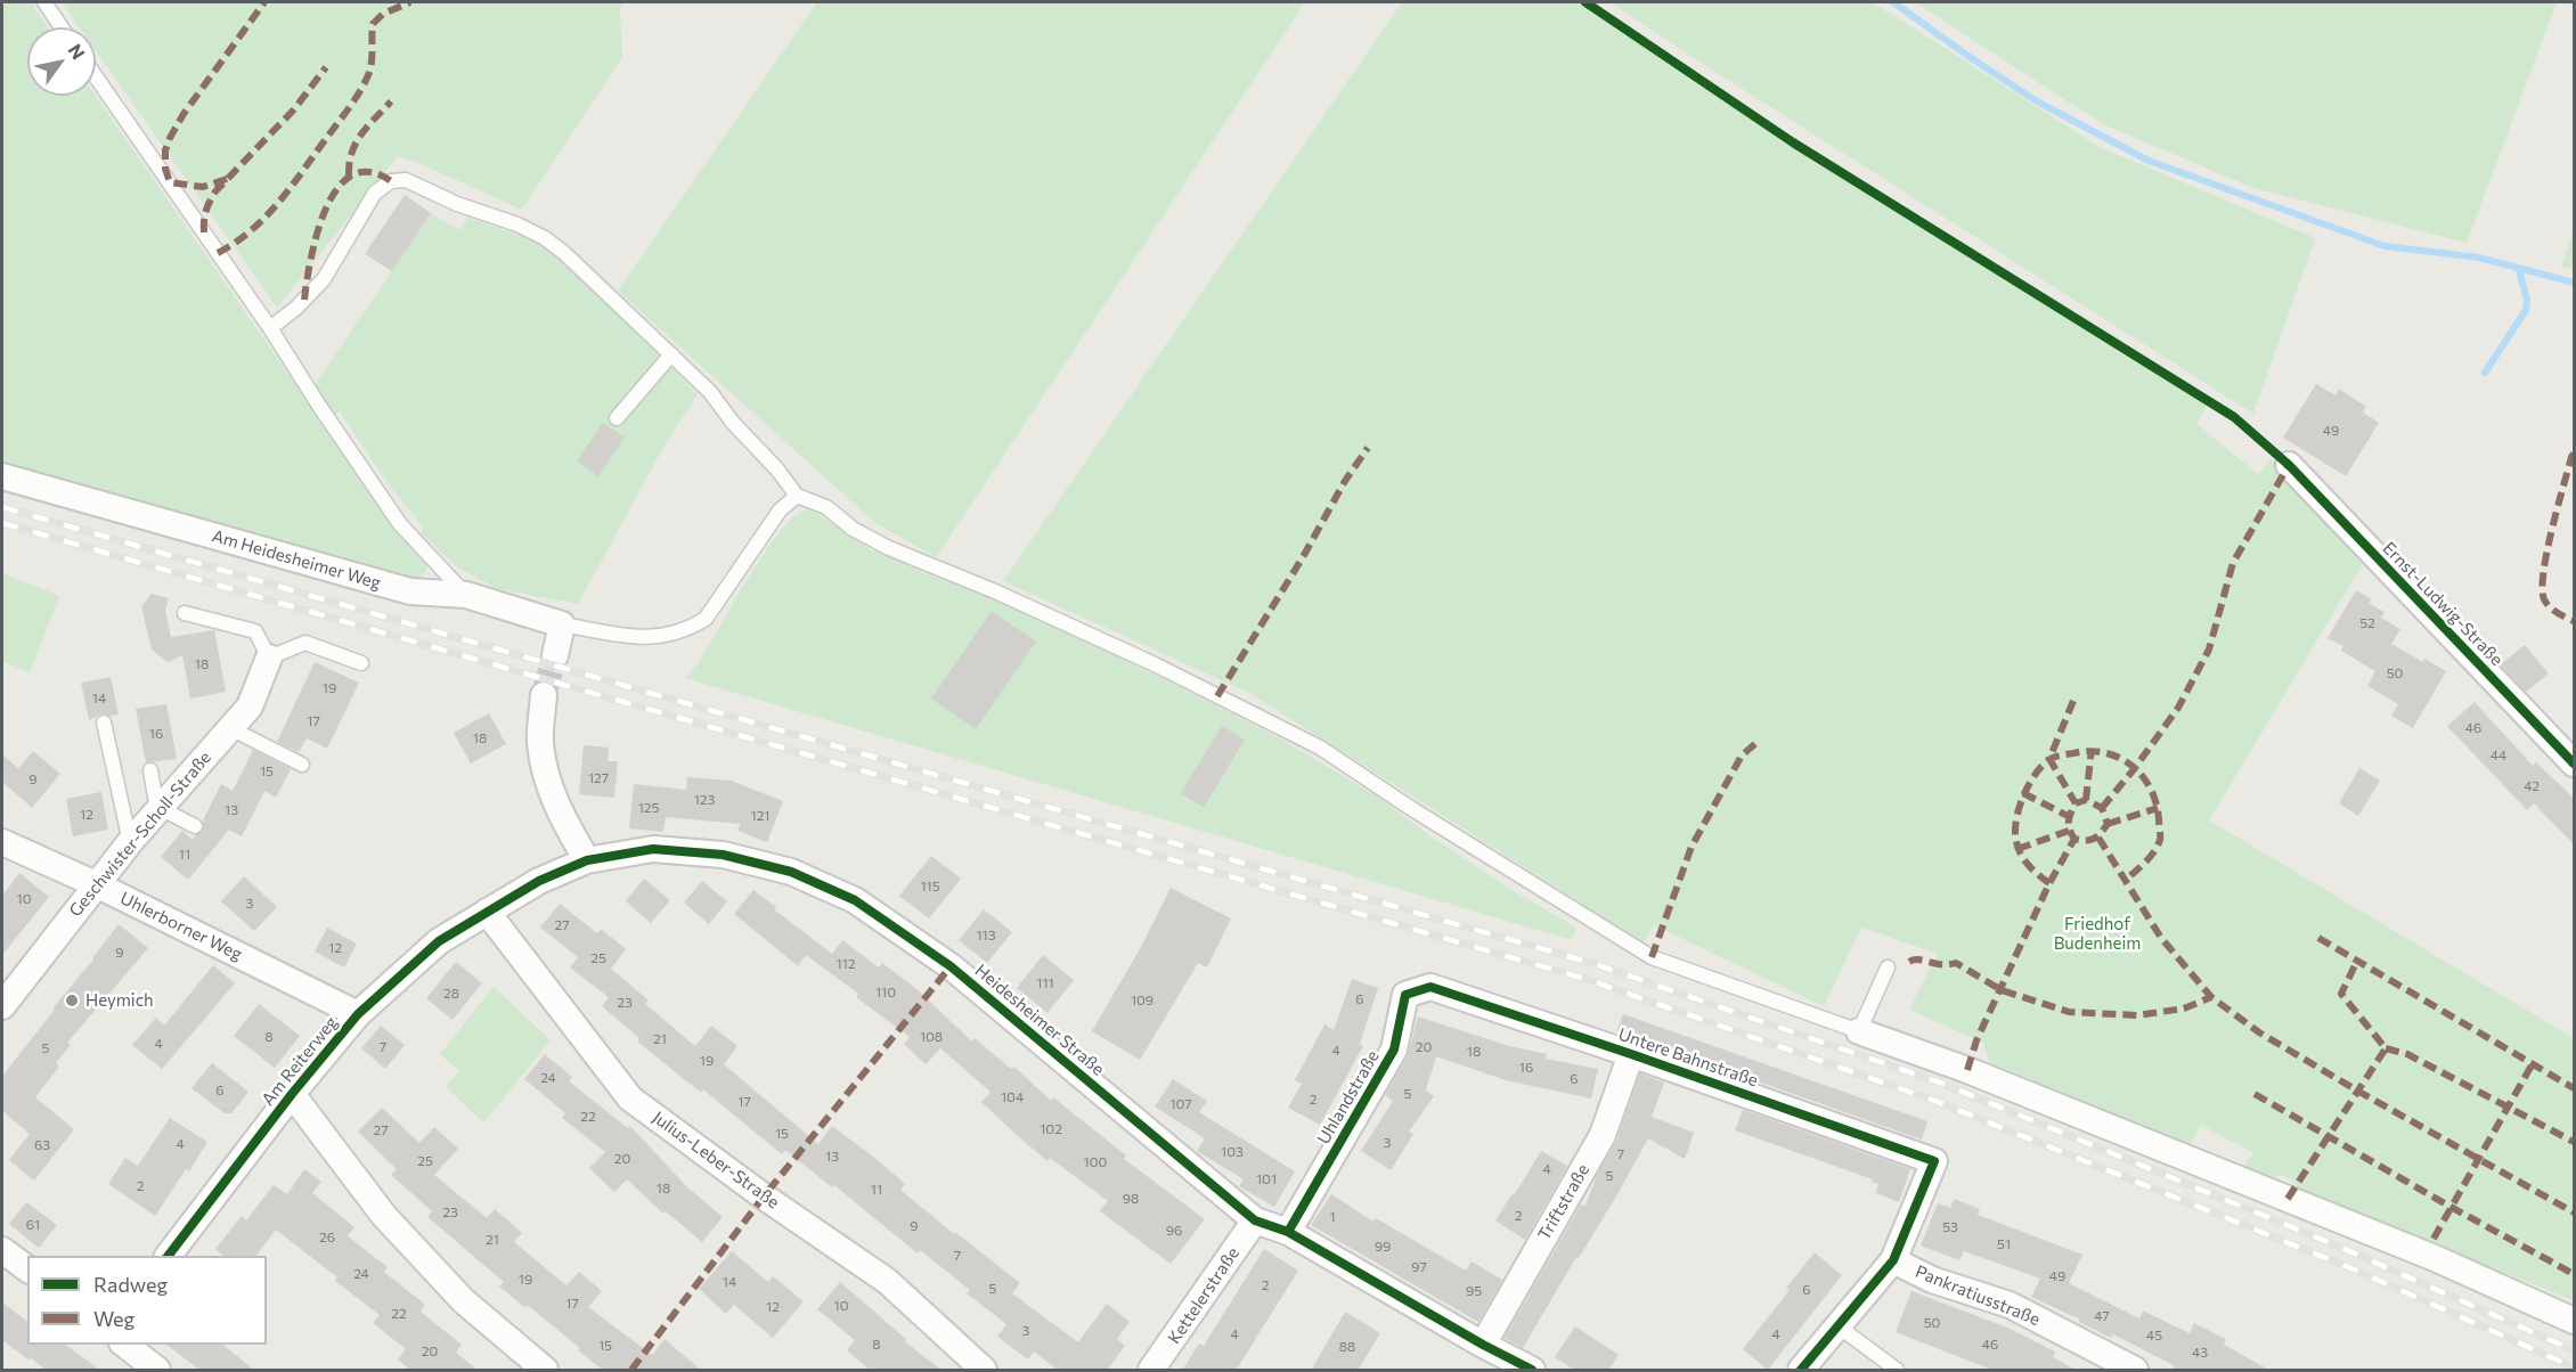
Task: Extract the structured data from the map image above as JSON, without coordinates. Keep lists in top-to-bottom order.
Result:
{
  "streets": {
    "street": [
      "Am Heidesheimer Weg",
      "Ernst-Ludwig-Straße",
      "Geschwister-Scholl-Straße",
      "Uhlerborner Weg",
      "Heidesheimer Straße",
      "Untere Bahnstraße",
      "Am Reiterweg",
      "Uhlandstraße",
      "Julius-Leber-Straße",
      "Triftstraße",
      "Kettelerstraße",
      "Pankratiusstraße"
    ]
  },
  "crossings": [
    ["Geschwister-Scholl-Straße", "Uhlerborner Weg"],
    ["Uhlerborner Weg", "Am Reiterweg"],
    ["Heidesheimer Straße", "Am Reiterweg"],
    ["Heidesheimer Straße", "Uhlandstraße"],
    ["Heidesheimer Straße", "Julius-Leber-Straße"],
    ["Heidesheimer Straße", "Triftstraße"],
    ["Heidesheimer Straße", "Kettelerstraße"],
    ["Untere Bahnstraße", "Uhlandstraße"],
    ["Untere Bahnstraße", "Triftstraße"],
    ["Untere Bahnstraße", "Pankratiusstraße"],
    ["Am Reiterweg", "Julius-Leber-Straße"]
  ],
  "parks": ["Friedhof Budenheim"],
  "places": ["Heymich"],
  "house_numbers": [
    "49",
    "52",
    "18",
    "50",
    "19",
    "14",
    "17",
    "46",
    "16",
    "18",
    "44",
    "15",
    "127",
    "9",
    "42",
    "123",
    "125",
    "13",
    "12",
    "121",
    "11",
    "115",
    "10",
    "3",
    "27",
    "113",
    "12",
    "9",
    "25",
    "112",
    "111",
    "110",
    "28",
    "6",
    "109",
    "23",
    "8",
    "108",
    "21",
    "4",
    "7",
    "20",
    "5",
    "4",
    "18",
    "19",
    "16",
    "24",
    "6",
    "6",
    "5",
    "104",
    "2",
    "17",
    "107",
    "22",
    "102",
    "27",
    "15",
    "3",
    "4",
    "63",
    "103",
    "7",
    "13",
    "20",
    "25",
    "100",
    "4",
    "5",
    "101",
    "2",
    "18",
    "11",
    "98",
    "23",
    "2",
    "1",
    "61",
    "9",
    "53",
    "96",
    "26",
    "21",
    "51",
    "99",
    "7",
    "97",
    "24",
    "49",
    "19",
    "14",
    "2",
    "5",
    "6",
    "95",
    "17",
    "10",
    "12",
    "22",
    "47",
    "50",
    "3",
    "4",
    "4",
    "45",
    "8",
    "46",
    "15",
    "88",
    "20",
    "43"
  ],
  "legend": ["Radweg", "Weg"],
  "north": "top right"
}
